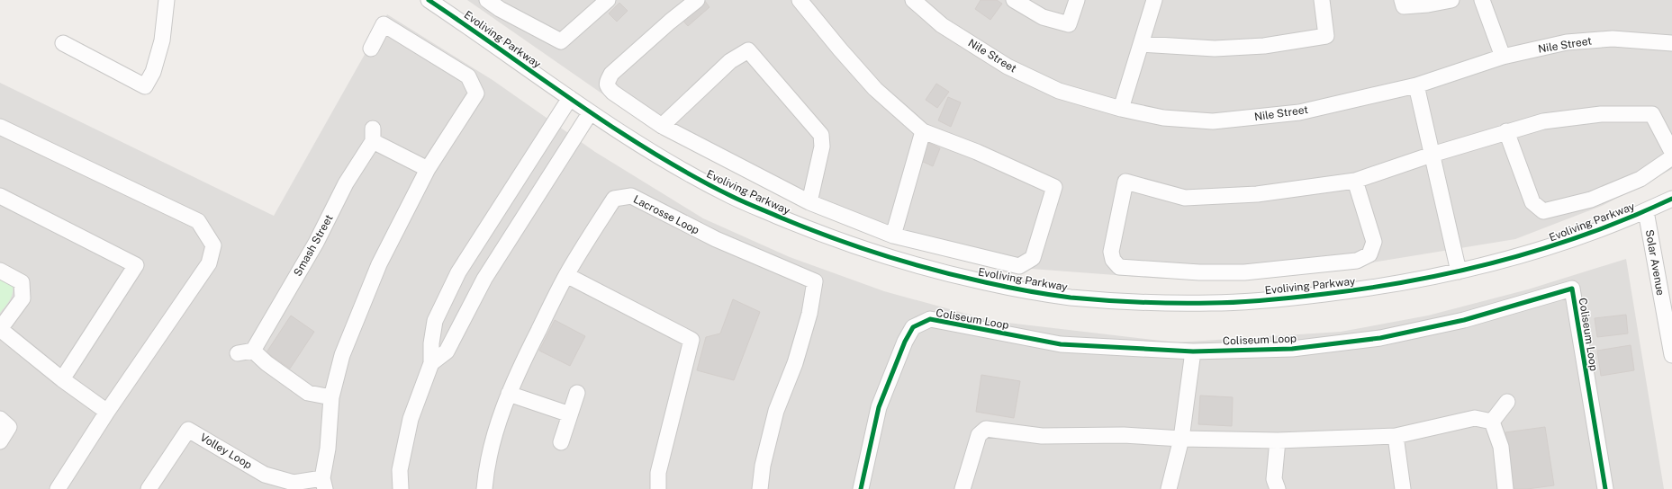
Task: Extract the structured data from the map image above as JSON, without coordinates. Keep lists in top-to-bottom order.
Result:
{
  "streets": {
    "street": [
      "Evoliving Parkway",
      "Nile Street",
      "Lacrosse Loop",
      "Smash Street",
      "Solar Avenue",
      "Coliseum Loop",
      "Volley Loop"
    ]
  },
  "crossings": [
    ["Evoliving Parkway", "Solar Avenue"]
  ]
}
